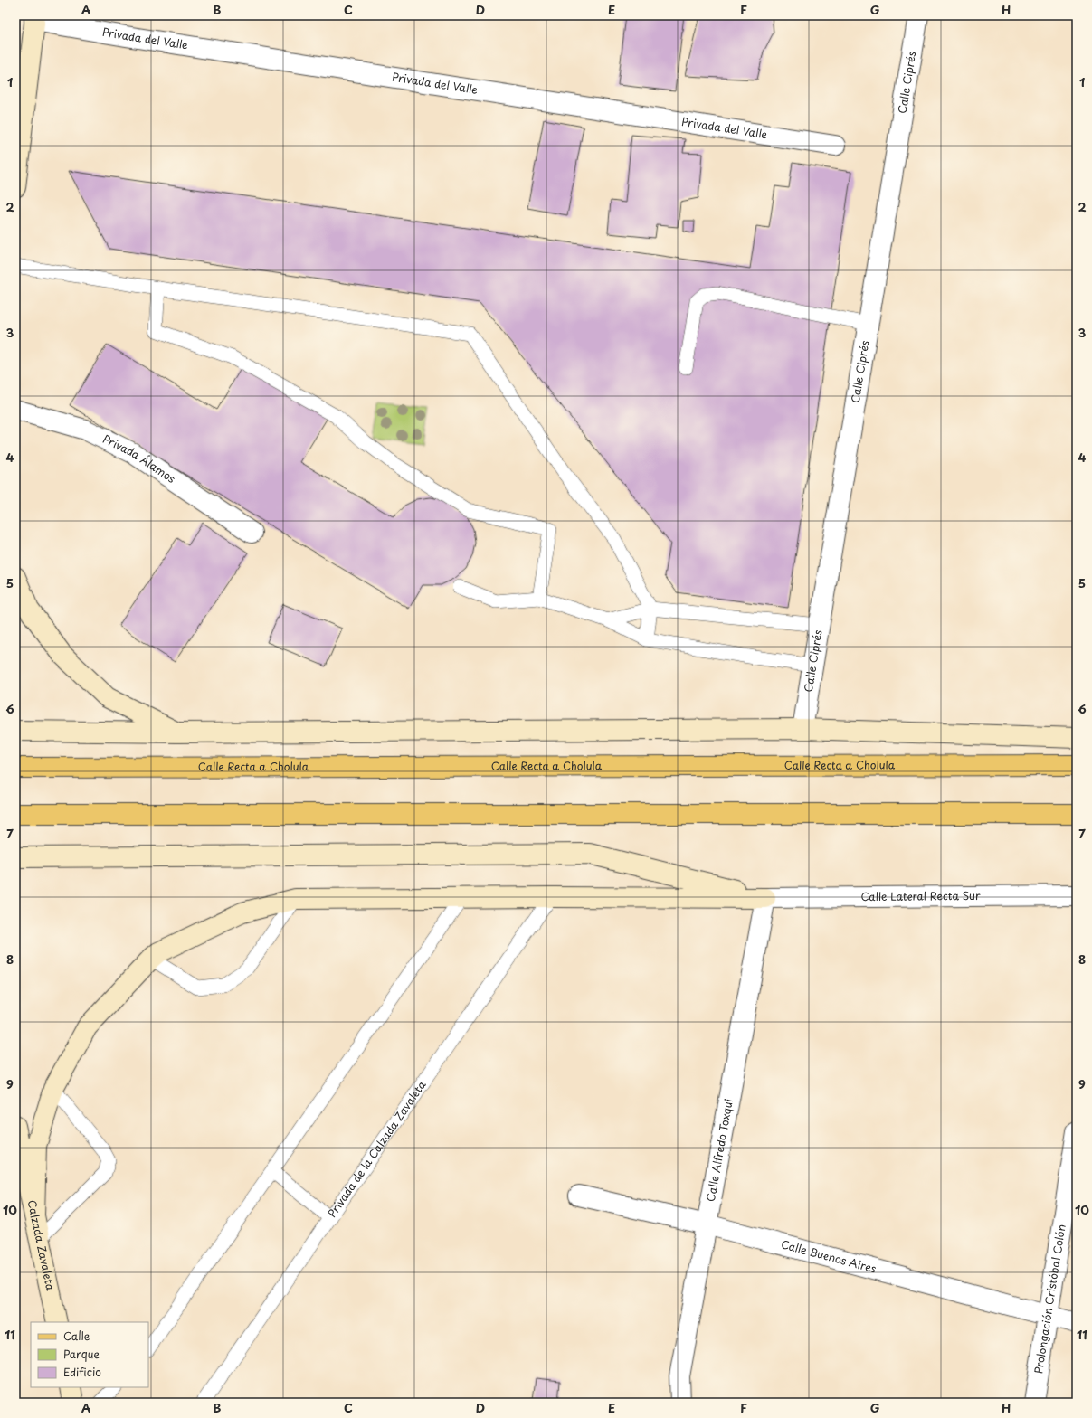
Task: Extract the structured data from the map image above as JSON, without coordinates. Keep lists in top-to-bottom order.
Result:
{
  "streets": {
    "main road": ["Calle Recta a Cholula", "Calzada Zavaleta"],
    "street": [
      "Privada del Valle",
      "Calle Ciprés",
      "Privada Álamos",
      "Calle Lateral Recta Sur",
      "Calle Alfredo Toxqui",
      "Calle Buenos Aires",
      "Prolongación Cristóbal Colón"
    ],
    "lane": ["Privada de la Calzada Zavaleta"]
  },
  "crossings": [
    ["Calle Lateral Recta Sur", "Calle Alfredo Toxqui"],
    ["Calle Alfredo Toxqui", "Calle Buenos Aires"],
    ["Calle Buenos Aires", "Prolongación Cristóbal Colón"]
  ],
  "legend": ["Calle", "Parque", "Edificio"],
  "grid": {
    "columns": [
      "A",
      "B",
      "C",
      "D",
      "E",
      "F",
      "G",
      "H"
    ],
    "rows": [
      "1",
      "2",
      "3",
      "4",
      "5",
      "6",
      "7",
      "8",
      "9",
      "10",
      "11"
    ]
  }
}
